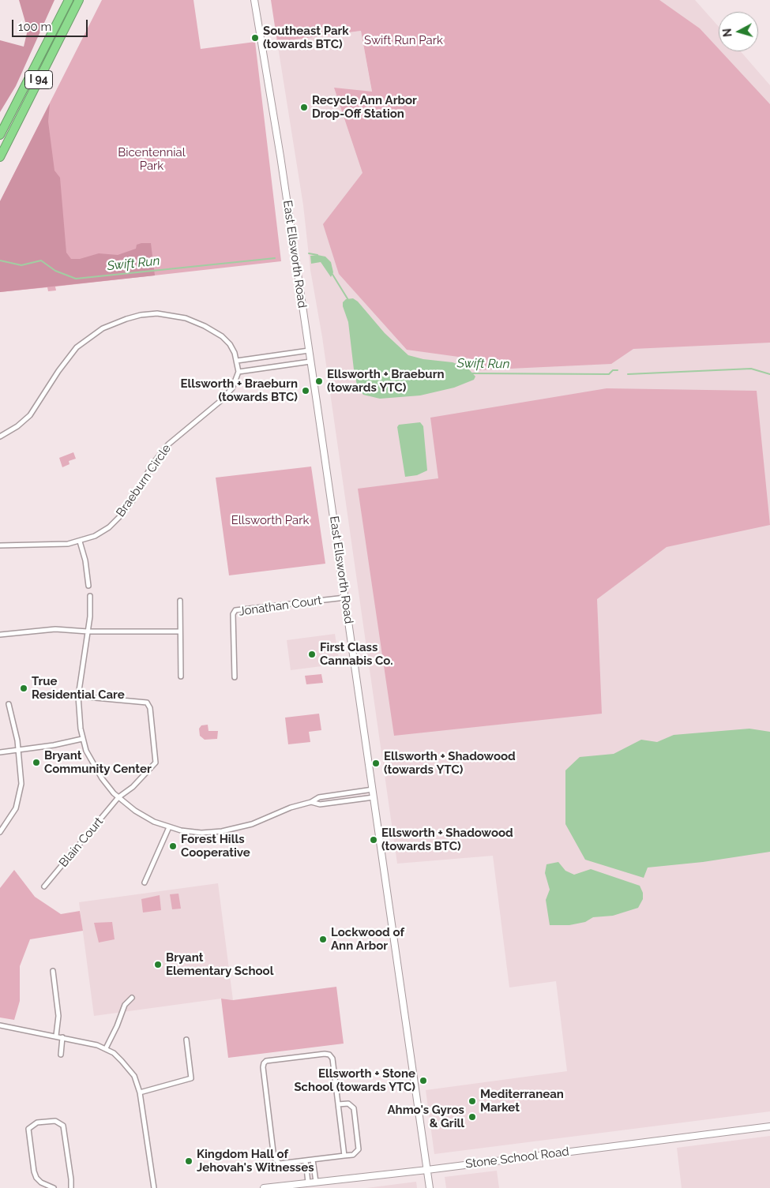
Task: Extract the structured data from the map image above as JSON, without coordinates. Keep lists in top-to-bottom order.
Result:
{
  "streets": {
    "highway": ["I 94"],
    "main road": ["East Ellsworth Road", "Stone School Road"],
    "street": ["Braeburn Circle", "Jonathan Court", "Blain Court"]
  },
  "crossings": [
    ["East Ellsworth Road", "Jonathan Court"],
    ["East Ellsworth Road", "Stone School Road"]
  ],
  "water": ["Swift Run"],
  "parks": ["Swift Run Park", "Bicentennial Park", "Ellsworth Park"],
  "places": [
    "Southeast Park (towards BTC)",
    "Recycle Ann Arbor Drop-Off Station",
    "Ellsworth + Braeburn (towards YTC)",
    "Ellsworth + Braeburn (towards BTC)",
    "First Class Cannabis Co.",
    "True Residential Care",
    "Bryant Community Center",
    "Ellsworth + Shadowood (towards YTC)",
    "Ellsworth + Shadowood (towards BTC)",
    "Forest Hills Cooperative",
    "Lockwood of Ann Arbor",
    "Bryant Elementary School",
    "Ellsworth + Stone School (towards YTC)",
    "Mediterranean Market",
    "Ahmo's Gyros & Grill",
    "Kingdom Hall of Jehovah's Witnesses"
  ],
  "scale_bar": "100 m",
  "north": "left"
}
